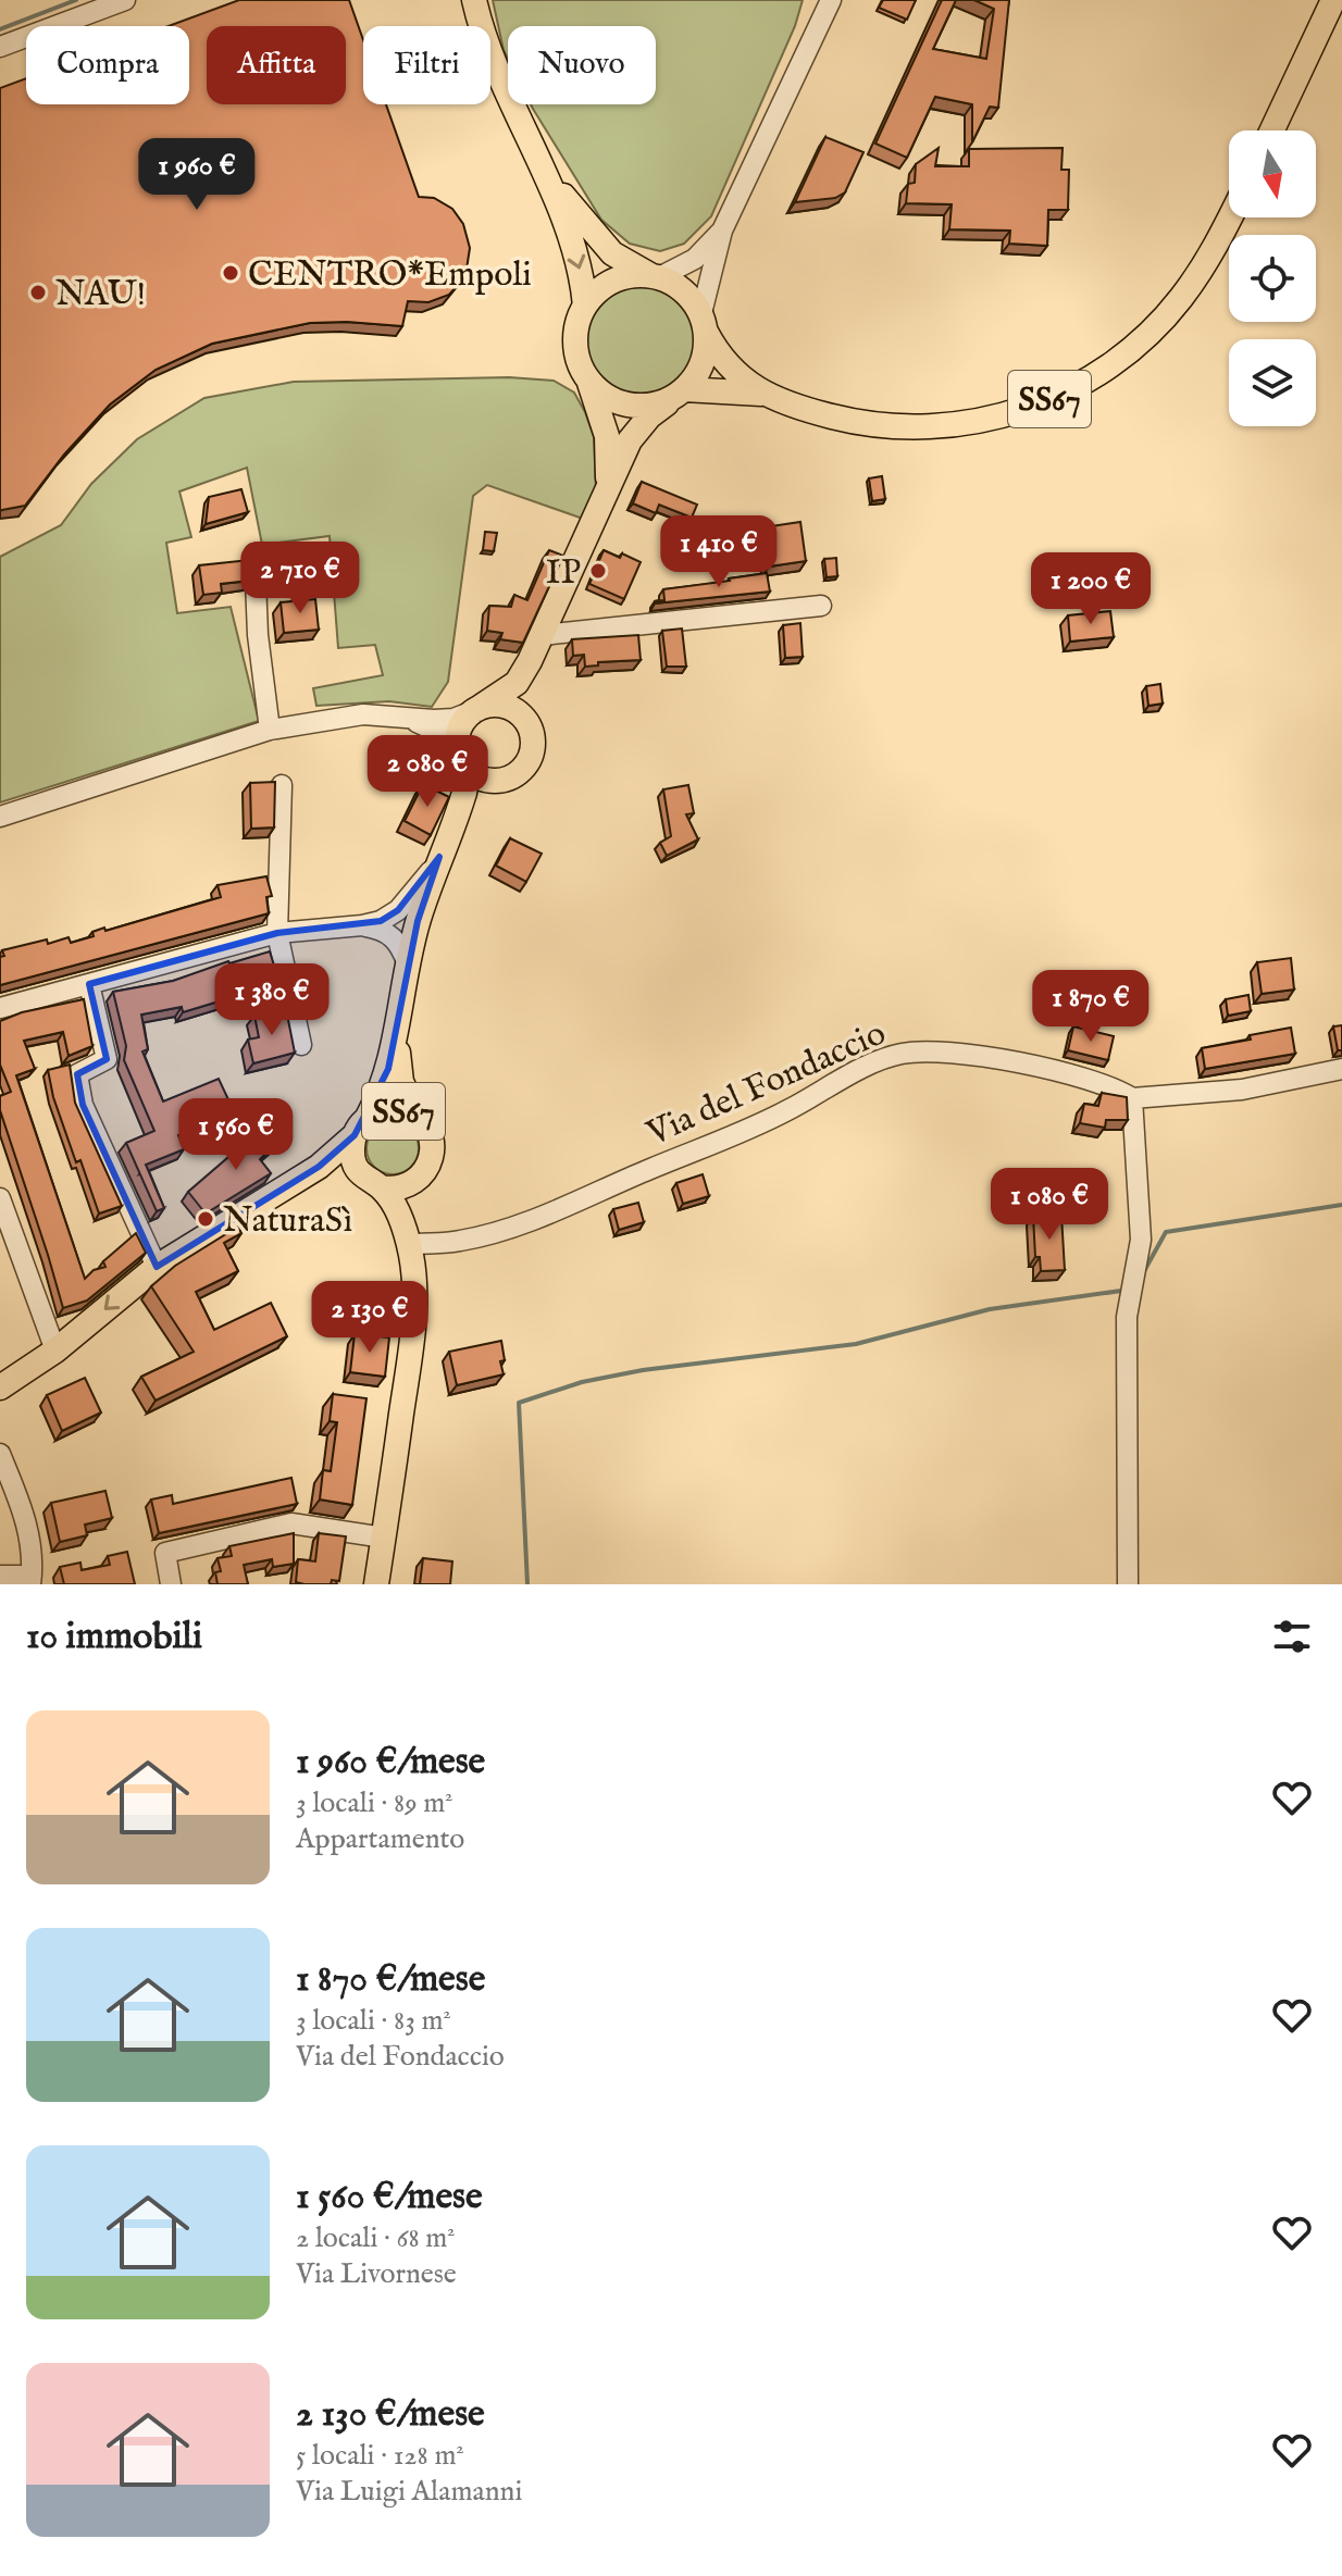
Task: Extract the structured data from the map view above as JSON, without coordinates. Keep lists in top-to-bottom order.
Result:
{
  "streets": {
    "main road": ["SS67"],
    "street": ["Via del Fondaccio"]
  },
  "places": [
    "CENTRO*Empoli",
    "NAU!",
    "IP",
    "NaturaSì"
  ],
  "north": "bottom",
  "page": {
    "chip": [
      "Compra",
      "Affitta",
      "Filtri",
      "Nuovo"
    ],
    "price": [
      "1 960 €",
      "1 410 €",
      "2 710 €",
      "1 200 €",
      "2 080 €",
      "1 380 €",
      "1 870 €",
      "1 560 €",
      "1 080 €",
      "2 130 €"
    ],
    "heading": "10 immobili",
    "list": [
      {
        "name": "1 960 €/mese",
        "note": "3 locali · 89 m² · Appartamento"
      },
      {
        "name": "1 870 €/mese",
        "note": "3 locali · 83 m² · Via del Fondaccio"
      },
      {
        "name": "1 560 €/mese",
        "note": "2 locali · 68 m² · Via Livornese"
      },
      {
        "name": "2 130 €/mese",
        "note": "5 locali · 128 m² · Via Luigi Alamanni"
      }
    ]
  }
}
